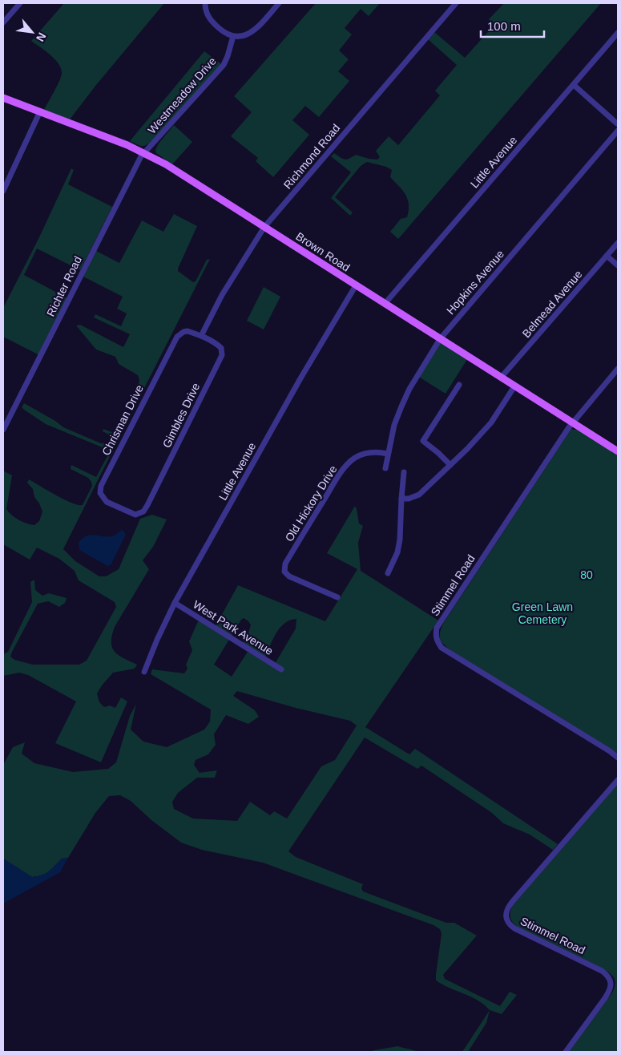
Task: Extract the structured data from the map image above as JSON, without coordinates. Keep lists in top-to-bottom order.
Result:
{
  "streets": {
    "main road": ["Brown Road"],
    "street": [
      "Westmeadow Drive",
      "Richmond Road",
      "Little Avenue",
      "Hopkins Avenue",
      "Richter Road",
      "Belmead Avenue",
      "Gimbles Drive",
      "Chrisman Drive",
      "Old Hickory Drive",
      "Stimmel Road",
      "West Park Avenue"
    ]
  },
  "crossings": [
    ["Westmeadow Drive", "Brown Road"],
    ["Westmeadow Drive", "Richter Road"],
    ["Richmond Road", "Brown Road"],
    ["Richmond Road", "Gimbles Drive"],
    ["Richmond Road", "Chrisman Drive"],
    ["Little Avenue", "Brown Road"],
    ["Little Avenue", "West Park Avenue"],
    ["Brown Road", "Hopkins Avenue"],
    ["Brown Road", "Richter Road"],
    ["Brown Road", "Belmead Avenue"],
    ["Brown Road", "Stimmel Road"],
    ["Hopkins Avenue", "Old Hickory Drive"],
    ["Gimbles Drive", "Chrisman Drive"]
  ],
  "parks": ["80", "Green Lawn Cemetery"],
  "scale_bar": "100 m",
  "north": "bottom right"
}
